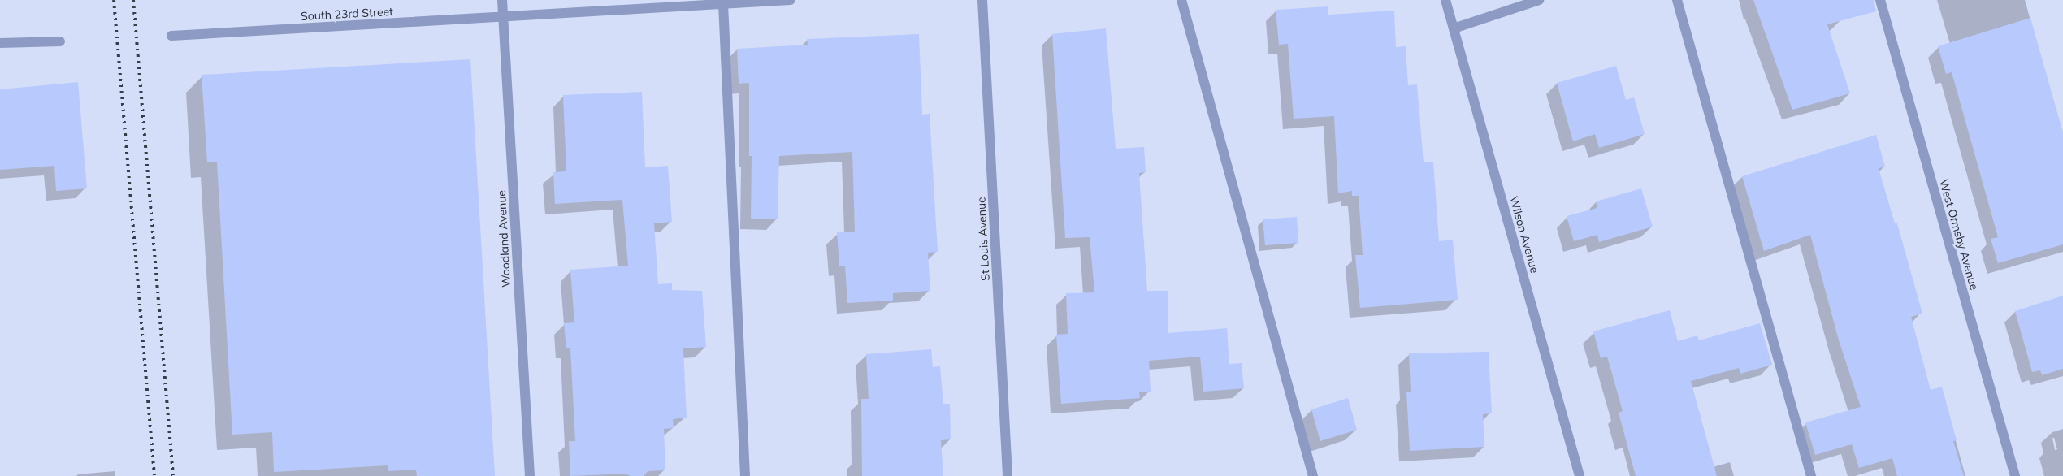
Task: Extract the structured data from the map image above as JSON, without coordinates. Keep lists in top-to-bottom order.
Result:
{
  "streets": {
    "street": [
      "South 23rd Street",
      "Wilson Avenue",
      "West Ormsby Avenue",
      "Woodland Avenue",
      "St Louis Avenue"
    ]
  },
  "crossings": [
    ["South 23rd Street", "Woodland Avenue"]
  ]
}
